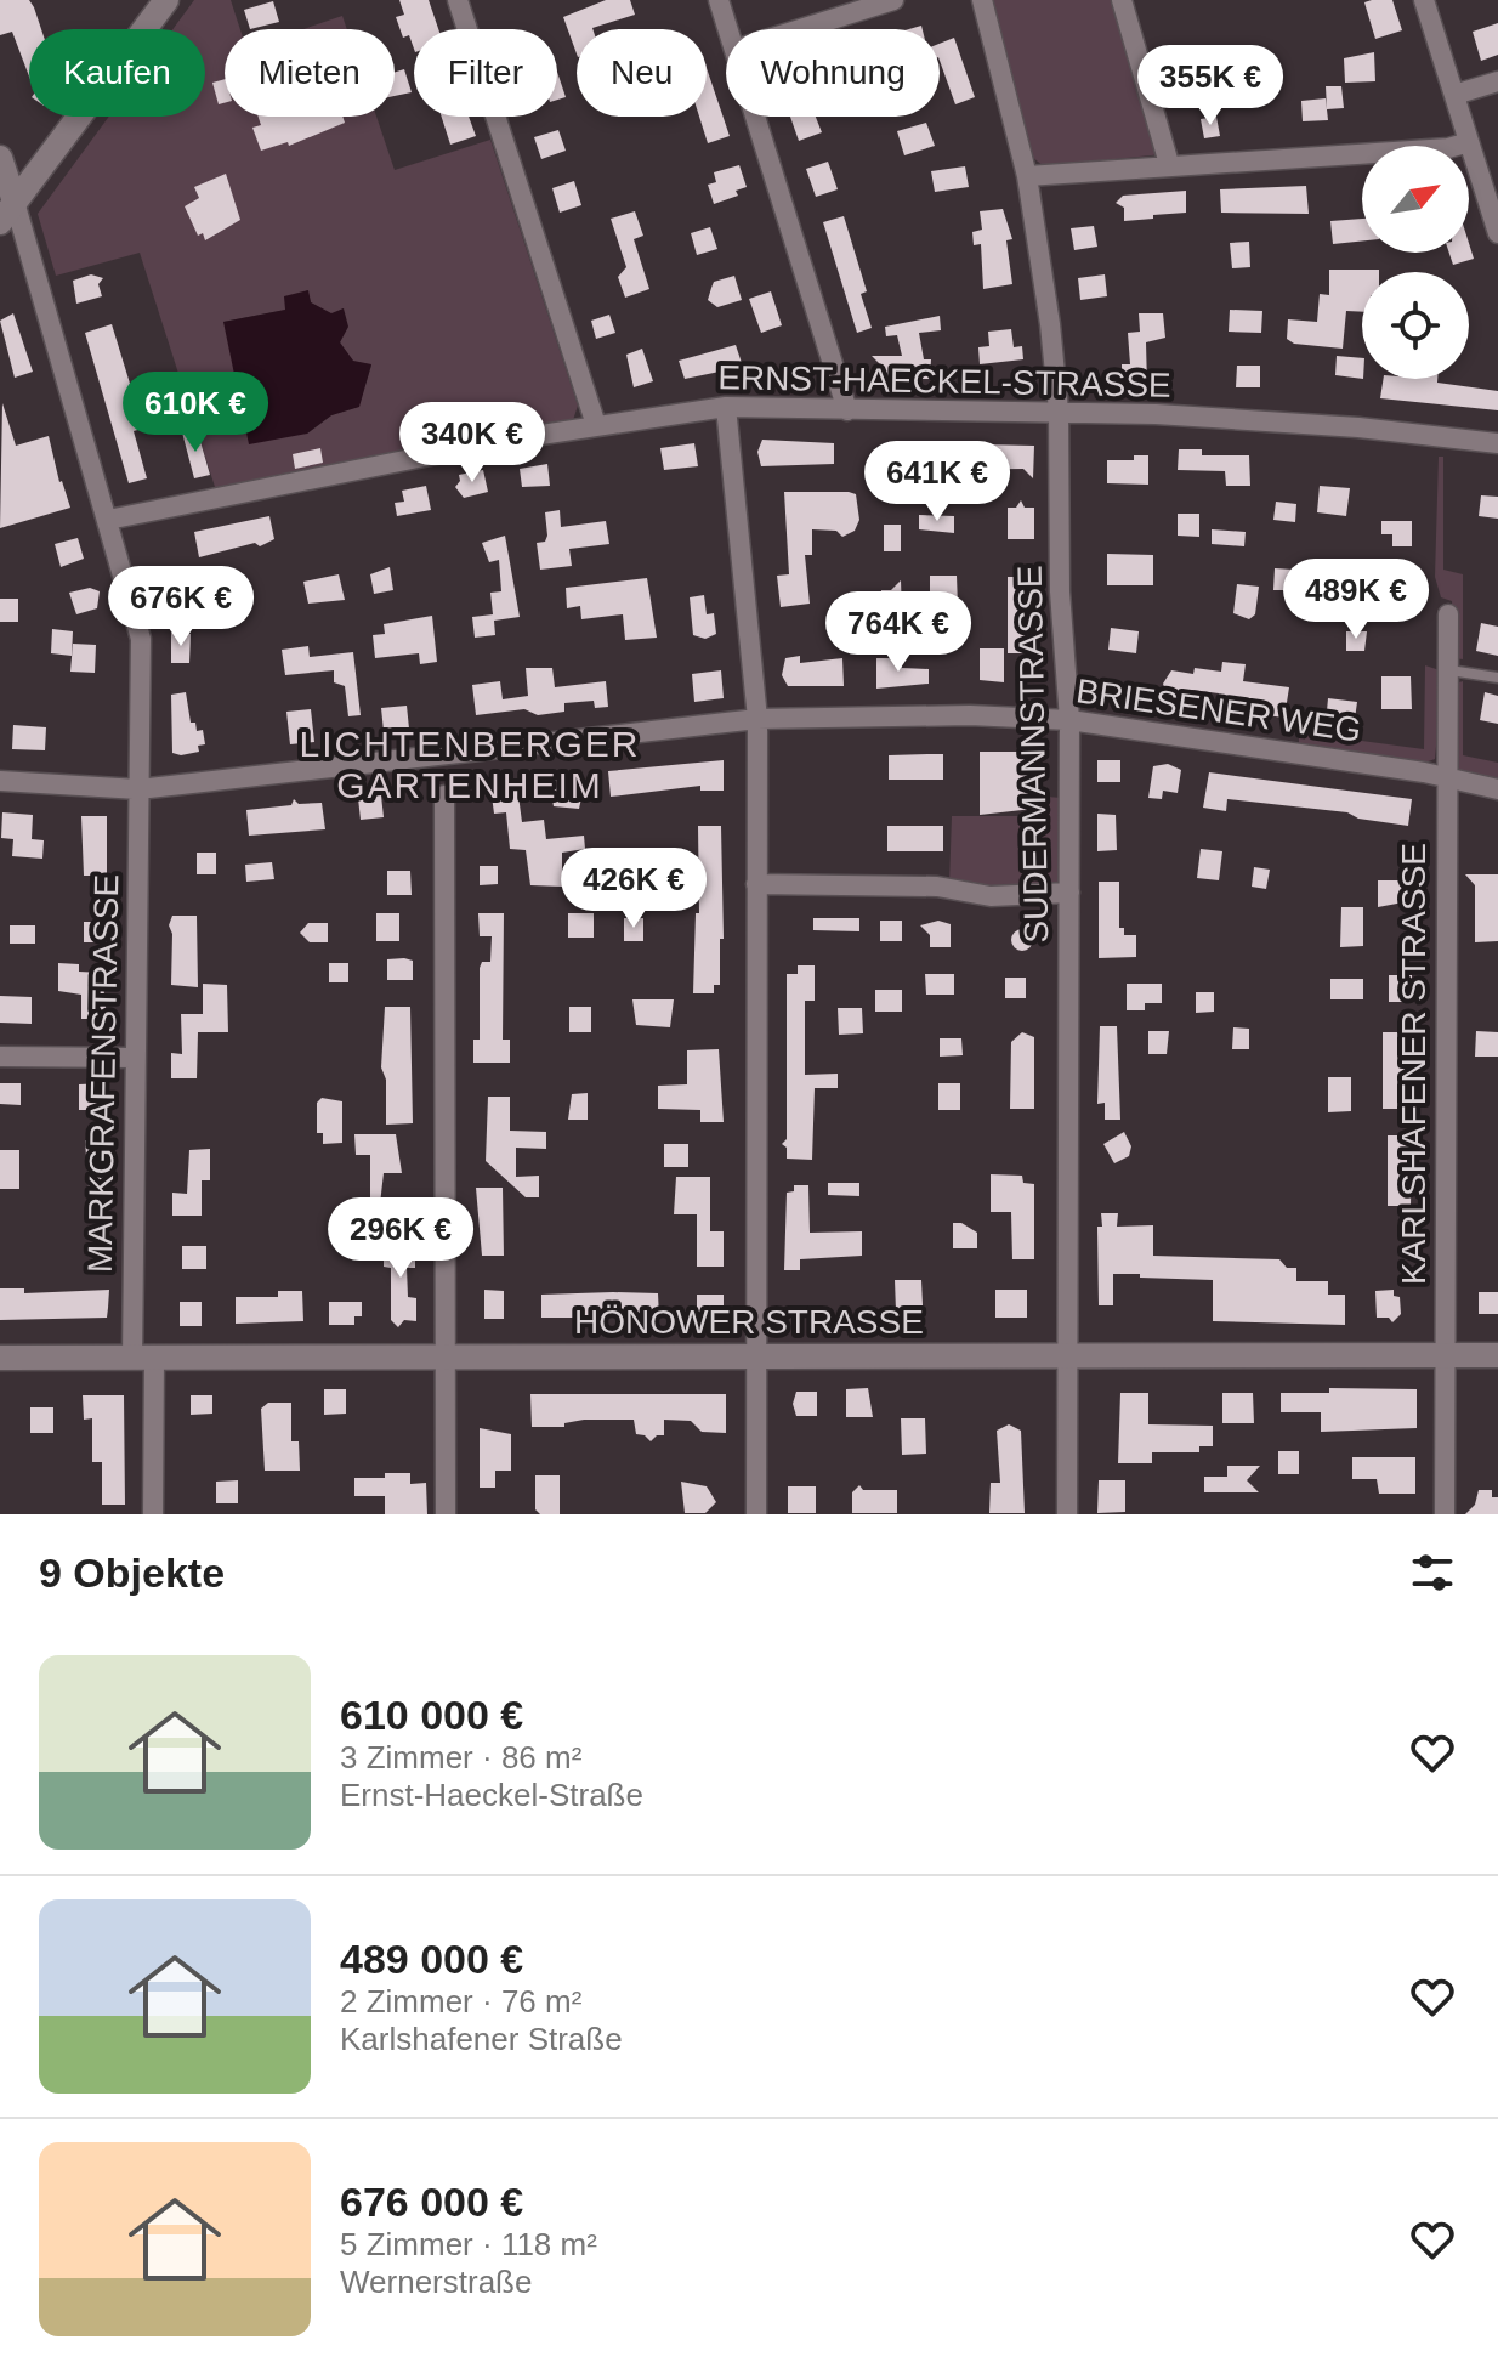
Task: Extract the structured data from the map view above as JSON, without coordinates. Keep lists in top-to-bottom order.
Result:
{
  "streets": {
    "main road": ["HÖNOWER STRASSE"],
    "street": [
      "ERNST-HAECKEL-STRASSE",
      "BRIESENER WEG",
      "SUDERMANNSTRASSE",
      "KARLSHAFENER STRASSE",
      "MARKGRAFENSTRASSE"
    ]
  },
  "crossings": [
    ["ERNST-HAECKEL-STRASSE", "SUDERMANNSTRASSE"],
    ["ERNST-HAECKEL-STRASSE", "MARKGRAFENSTRASSE"],
    ["BRIESENER WEG", "SUDERMANNSTRASSE"],
    ["BRIESENER WEG", "KARLSHAFENER STRASSE"],
    ["BRIESENER WEG", "MARKGRAFENSTRASSE"],
    ["SUDERMANNSTRASSE", "HÖNOWER STRASSE"],
    ["KARLSHAFENER STRASSE", "HÖNOWER STRASSE"],
    ["MARKGRAFENSTRASSE", "HÖNOWER STRASSE"]
  ],
  "districts": ["LICHTENBERGER GARTENHEIM"],
  "north": "top right",
  "page": {
    "chip": [
      "Kaufen",
      "Mieten",
      "Filter",
      "Neu",
      "Wohnung"
    ],
    "price": [
      "355K €",
      "610K €",
      "340K €",
      "641K €",
      "489K €",
      "676K €",
      "764K €",
      "426K €",
      "296K €"
    ],
    "heading": "9 Objekte",
    "list": [
      {
        "name": "610 000 €",
        "note": "3 Zimmer · 86 m² · Ernst-Haeckel-Straße"
      },
      {
        "name": "489 000 €",
        "note": "2 Zimmer · 76 m² · Karlshafener Straße"
      },
      {
        "name": "676 000 €",
        "note": "5 Zimmer · 118 m² · Wernerstraße"
      }
    ]
  }
}
